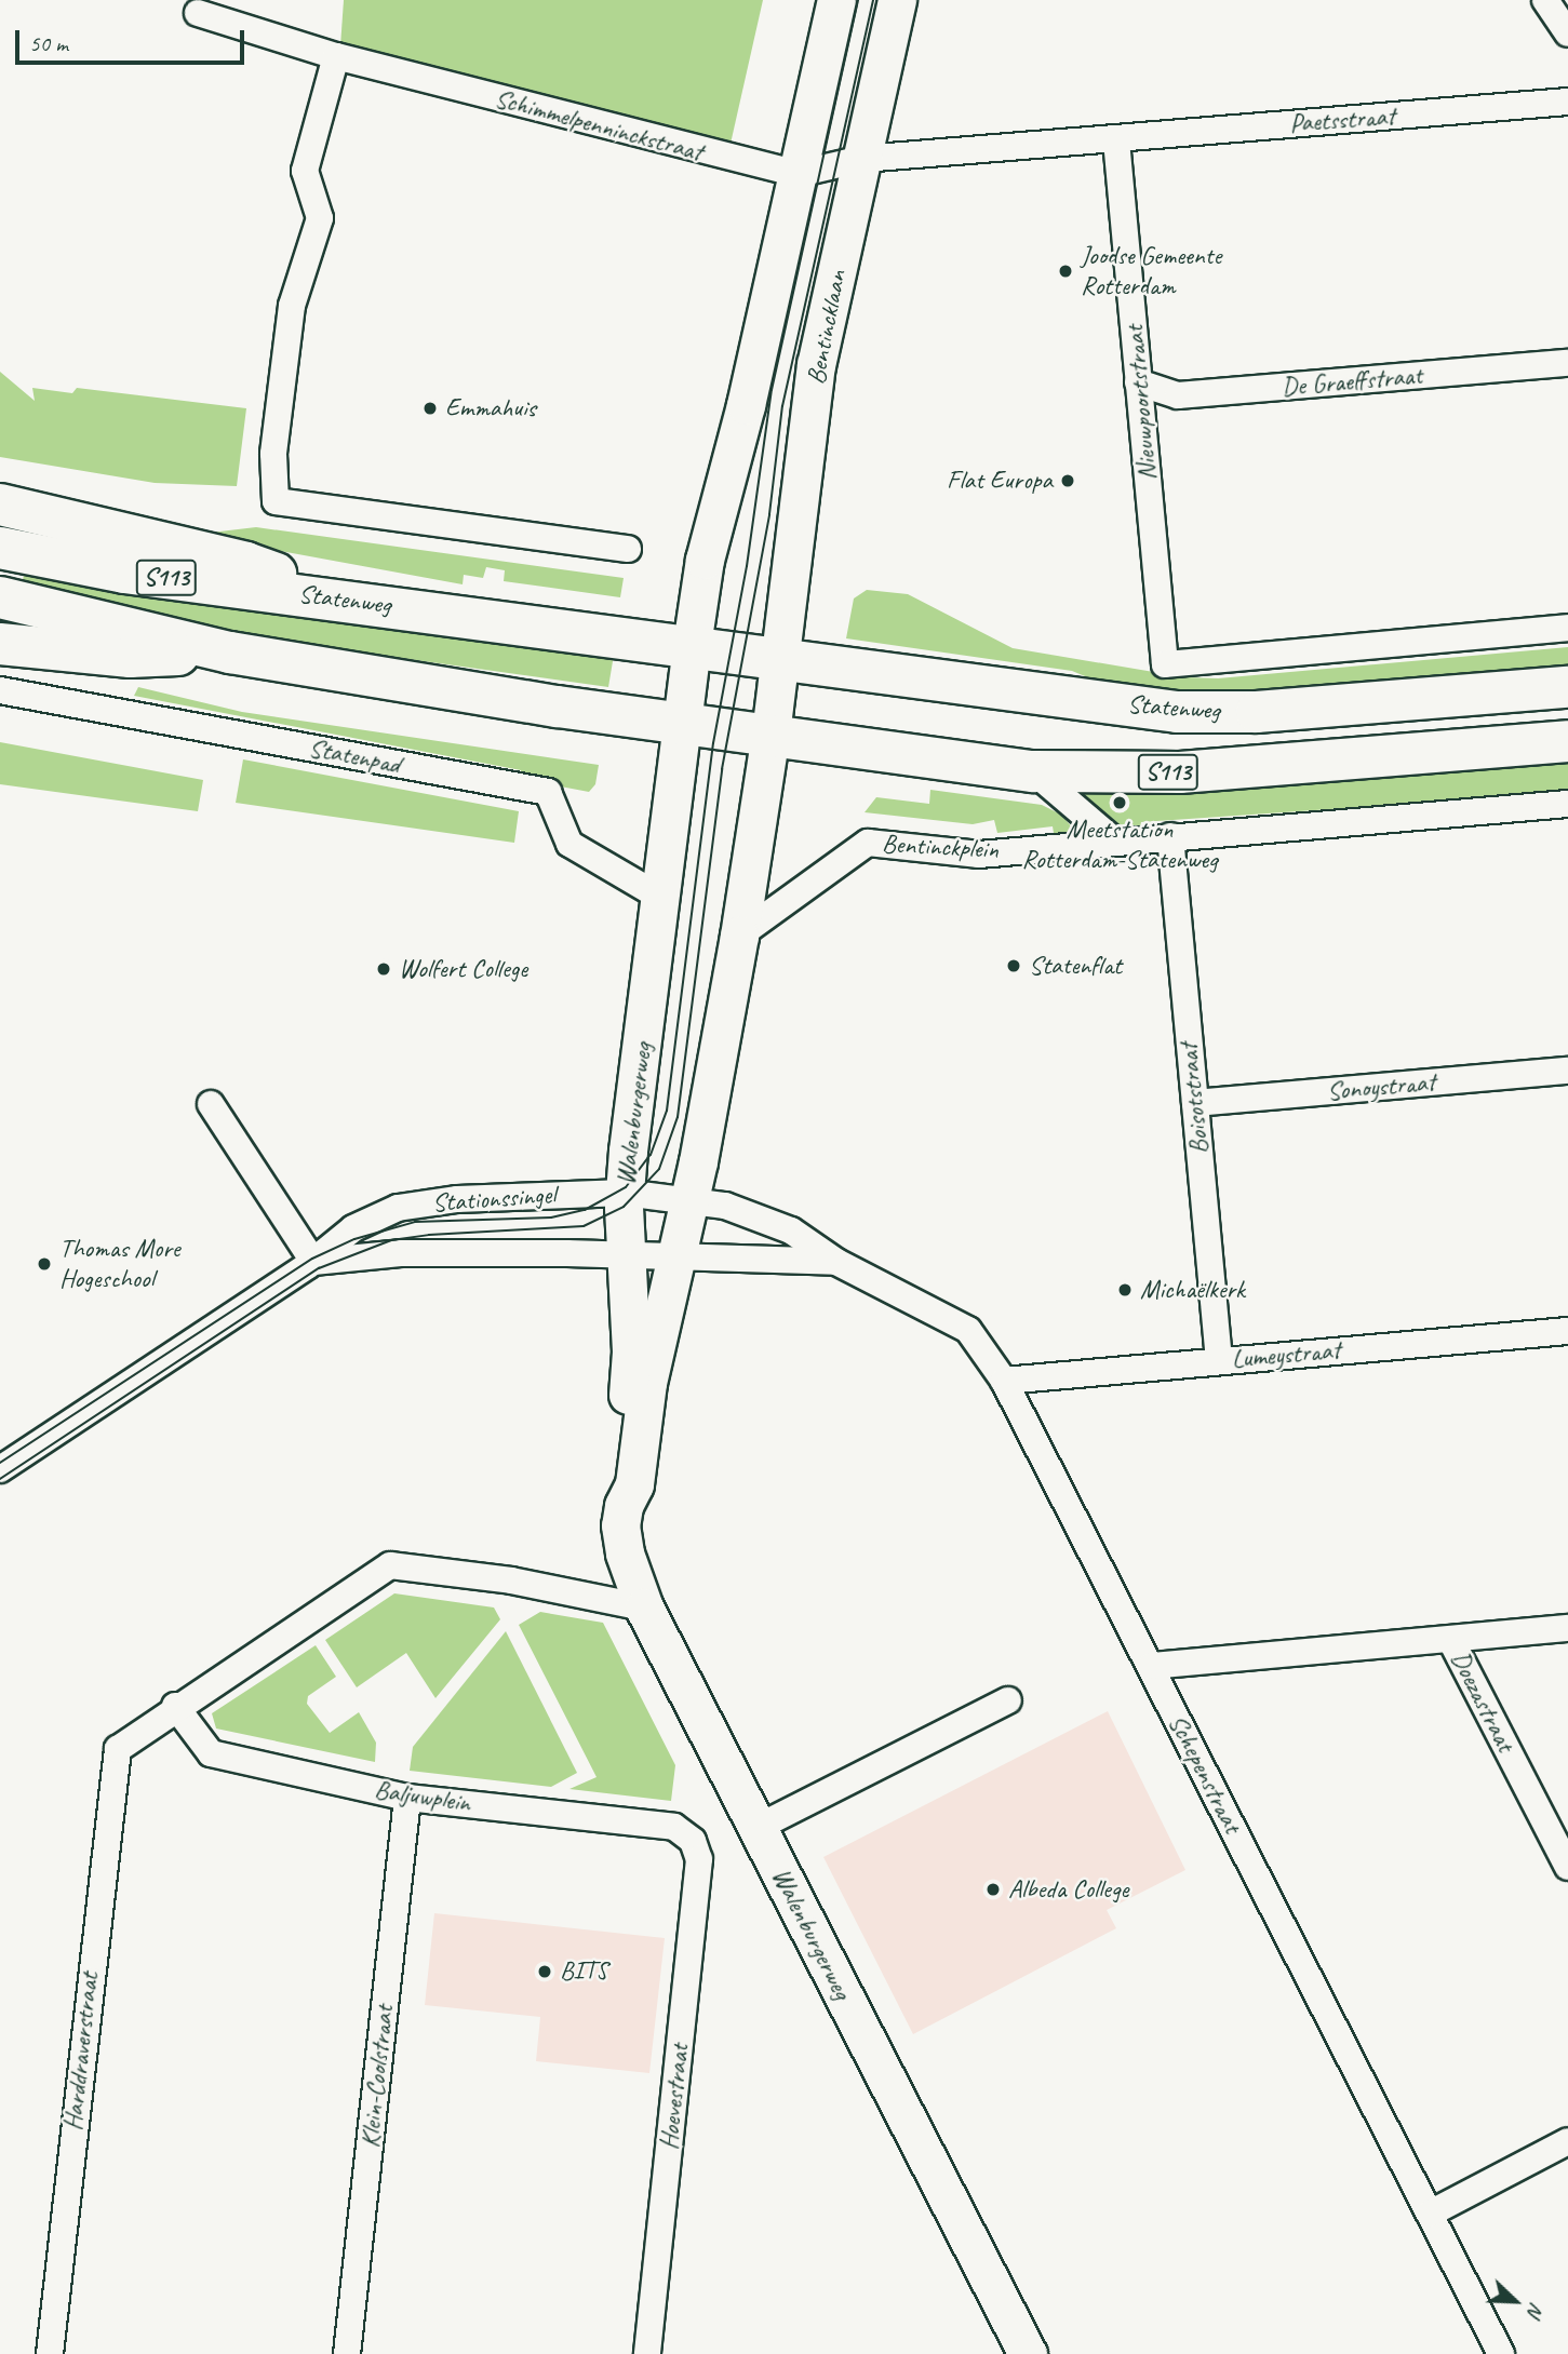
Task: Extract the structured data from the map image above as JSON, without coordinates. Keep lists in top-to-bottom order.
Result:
{
  "streets": {
    "main road": ["S113", "Statenweg"],
    "street": [
      "Paetsstraat",
      "Schimmelpenninckstraat",
      "Bentincklaan",
      "De Graeffstraat",
      "Nieuwpoortstraat",
      "Statenpad",
      "Bentinckplein",
      "Sonoystraat",
      "Boisotstraat",
      "Walenburgerweg",
      "Stationssingel",
      "Lumeystraat",
      "Doezastraat",
      "Schepenstraat",
      "Baljuwplein",
      "Harddraverstraat",
      "Klein-Coolstraat",
      "Hoevestraat"
    ]
  },
  "crossings": [
    ["Paetsstraat", "Schimmelpenninckstraat"],
    ["Paetsstraat", "Bentincklaan"],
    ["Paetsstraat", "Nieuwpoortstraat"],
    ["Schimmelpenninckstraat", "Bentincklaan"],
    ["Bentincklaan", "S113"],
    ["Bentincklaan", "Statenweg"],
    ["De Graeffstraat", "Nieuwpoortstraat"],
    ["Nieuwpoortstraat", "Statenweg"],
    ["S113", "Statenweg"],
    ["S113", "Walenburgerweg"],
    ["Statenpad", "Walenburgerweg"],
    ["Bentinckplein", "Boisotstraat"],
    ["Bentinckplein", "Walenburgerweg"],
    ["Sonoystraat", "Boisotstraat"],
    ["Boisotstraat", "Lumeystraat"],
    ["Walenburgerweg", "Stationssingel"],
    ["Walenburgerweg", "Schepenstraat"],
    ["Stationssingel", "Schepenstraat"],
    ["Lumeystraat", "Schepenstraat"],
    ["Baljuwplein", "Harddraverstraat"],
    ["Baljuwplein", "Klein-Coolstraat"],
    ["Baljuwplein", "Hoevestraat"]
  ],
  "places": [
    "Joodse Gemeente Rotterdam",
    "Emmahuis",
    "Flat Europa",
    "Meetstation Rotterdam-Statenweg",
    "Statenflat",
    "Wolfert College",
    "Thomas More Hogeschool",
    "Michaëlkerk",
    "Albeda College",
    "BITS"
  ],
  "scale_bar": "50 m",
  "north": "bottom right"
}
